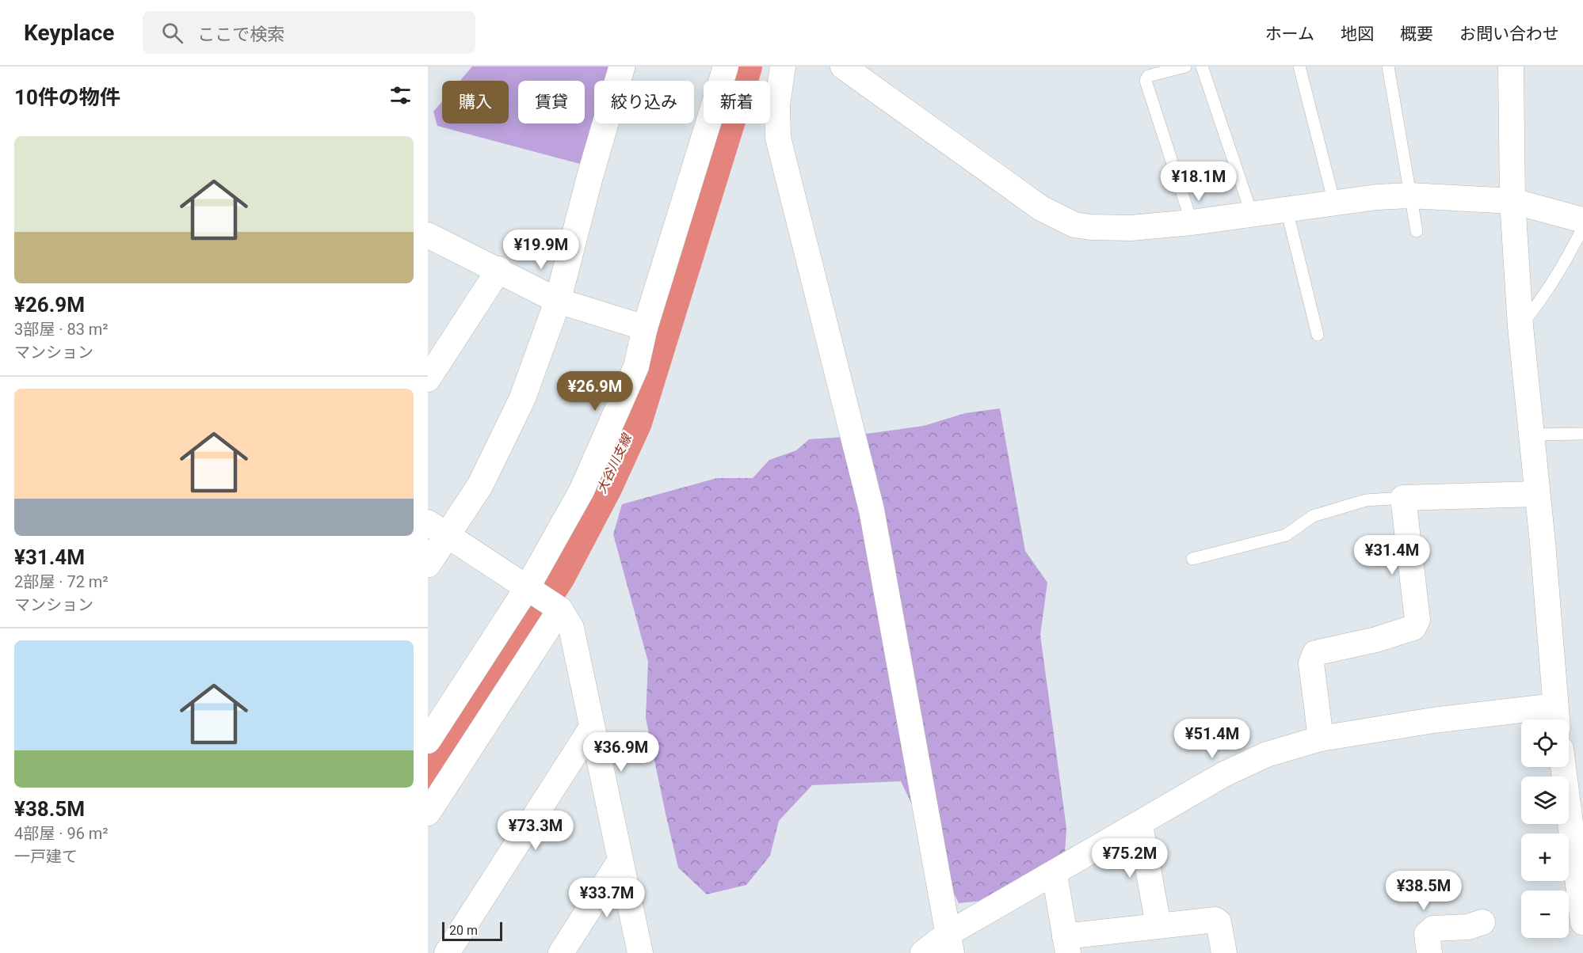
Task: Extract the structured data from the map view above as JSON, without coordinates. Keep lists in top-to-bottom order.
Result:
{
  "water": ["大谷川支線"],
  "scale_bar": "20 m",
  "page": {
    "header": "Keyplace",
    "search": "ここで検索",
    "nav": [
      "ホーム",
      "地図",
      "概要",
      "お問い合わせ"
    ],
    "heading": "10件の物件",
    "chip": [
      "購入",
      "賃貸",
      "絞り込み",
      "新着"
    ],
    "list": [
      {
        "name": "¥26.9M",
        "note": "3部屋 · 83 m² · マンション"
      },
      {
        "name": "¥31.4M",
        "note": "2部屋 · 72 m² · マンション"
      },
      {
        "name": "¥38.5M",
        "note": "4部屋 · 96 m² · 一戸建て"
      }
    ],
    "price": [
      "¥18.1M",
      "¥19.9M",
      "¥26.9M",
      "¥31.4M",
      "¥51.4M",
      "¥36.9M",
      "¥73.3M",
      "¥75.2M",
      "¥38.5M",
      "¥33.7M"
    ],
    "map_buttons": ["+", "−"],
    "scale": "20 m"
  }
}
